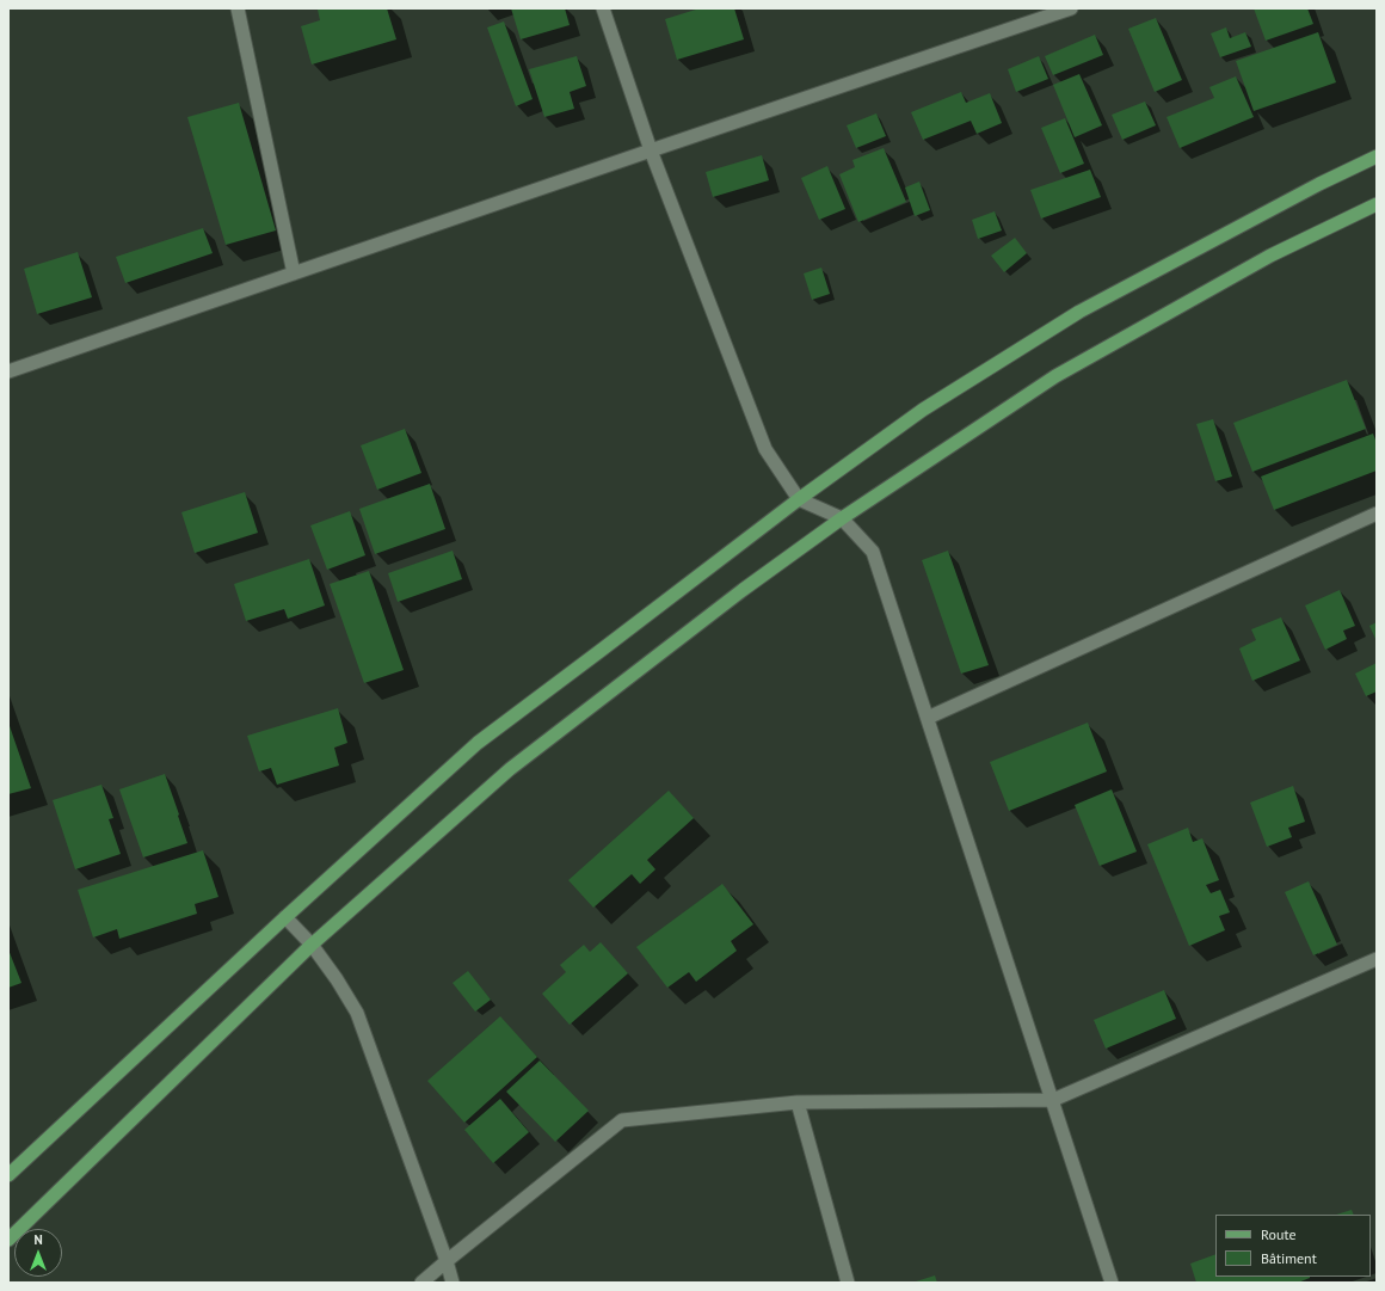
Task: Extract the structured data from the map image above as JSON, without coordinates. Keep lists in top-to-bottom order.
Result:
{
  "legend": ["Route", "Bâtiment"],
  "north": "top"
}
